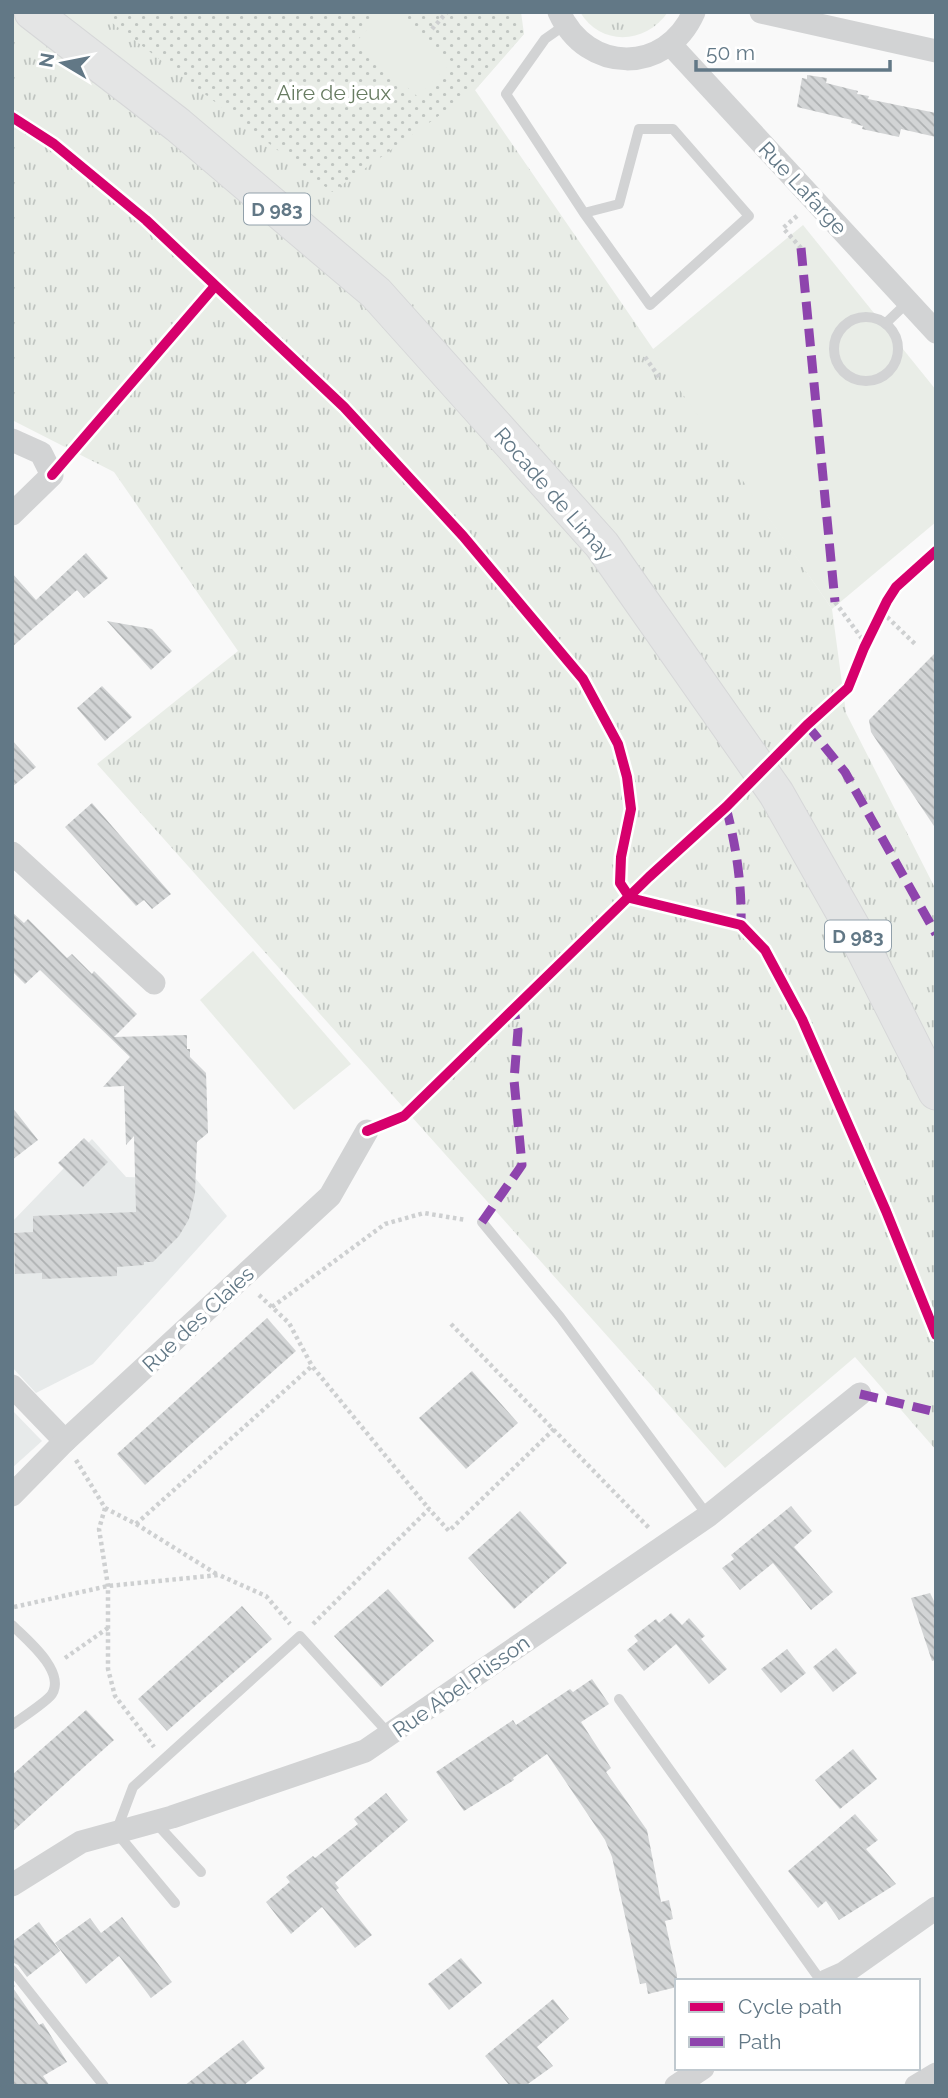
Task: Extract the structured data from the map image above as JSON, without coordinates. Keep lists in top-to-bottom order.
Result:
{
  "streets": {
    "main road": ["D 983", "Rocade de Limay"],
    "street": ["Rue Lafarge", "Rue des Claies", "Rue Abel Plisson"]
  },
  "parks": ["Aire de jeux"],
  "legend": ["Cycle path", "Path"],
  "scale_bar": "50 m",
  "north": "left"
}
